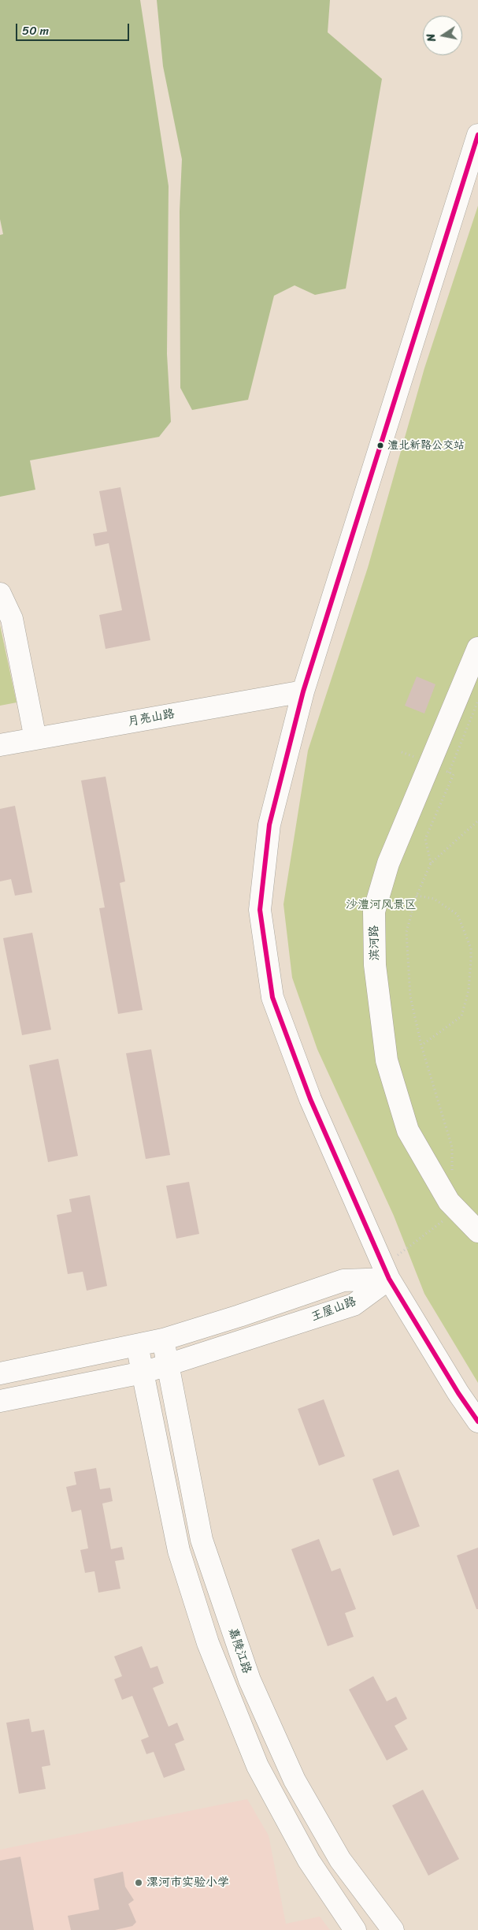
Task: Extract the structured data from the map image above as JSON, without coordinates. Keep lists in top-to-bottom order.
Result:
{
  "streets": {
    "street": [
      "月亮山路",
      "滨河路",
      "王屋山路",
      "嘉陵江路"
    ]
  },
  "crossings": [
    ["王屋山路", "嘉陵江路"]
  ],
  "parks": ["沙澧河风景区"],
  "places": ["澧北新路公交站", "漯河市实验小学"],
  "scale_bar": "50 m",
  "north": "left"
}
